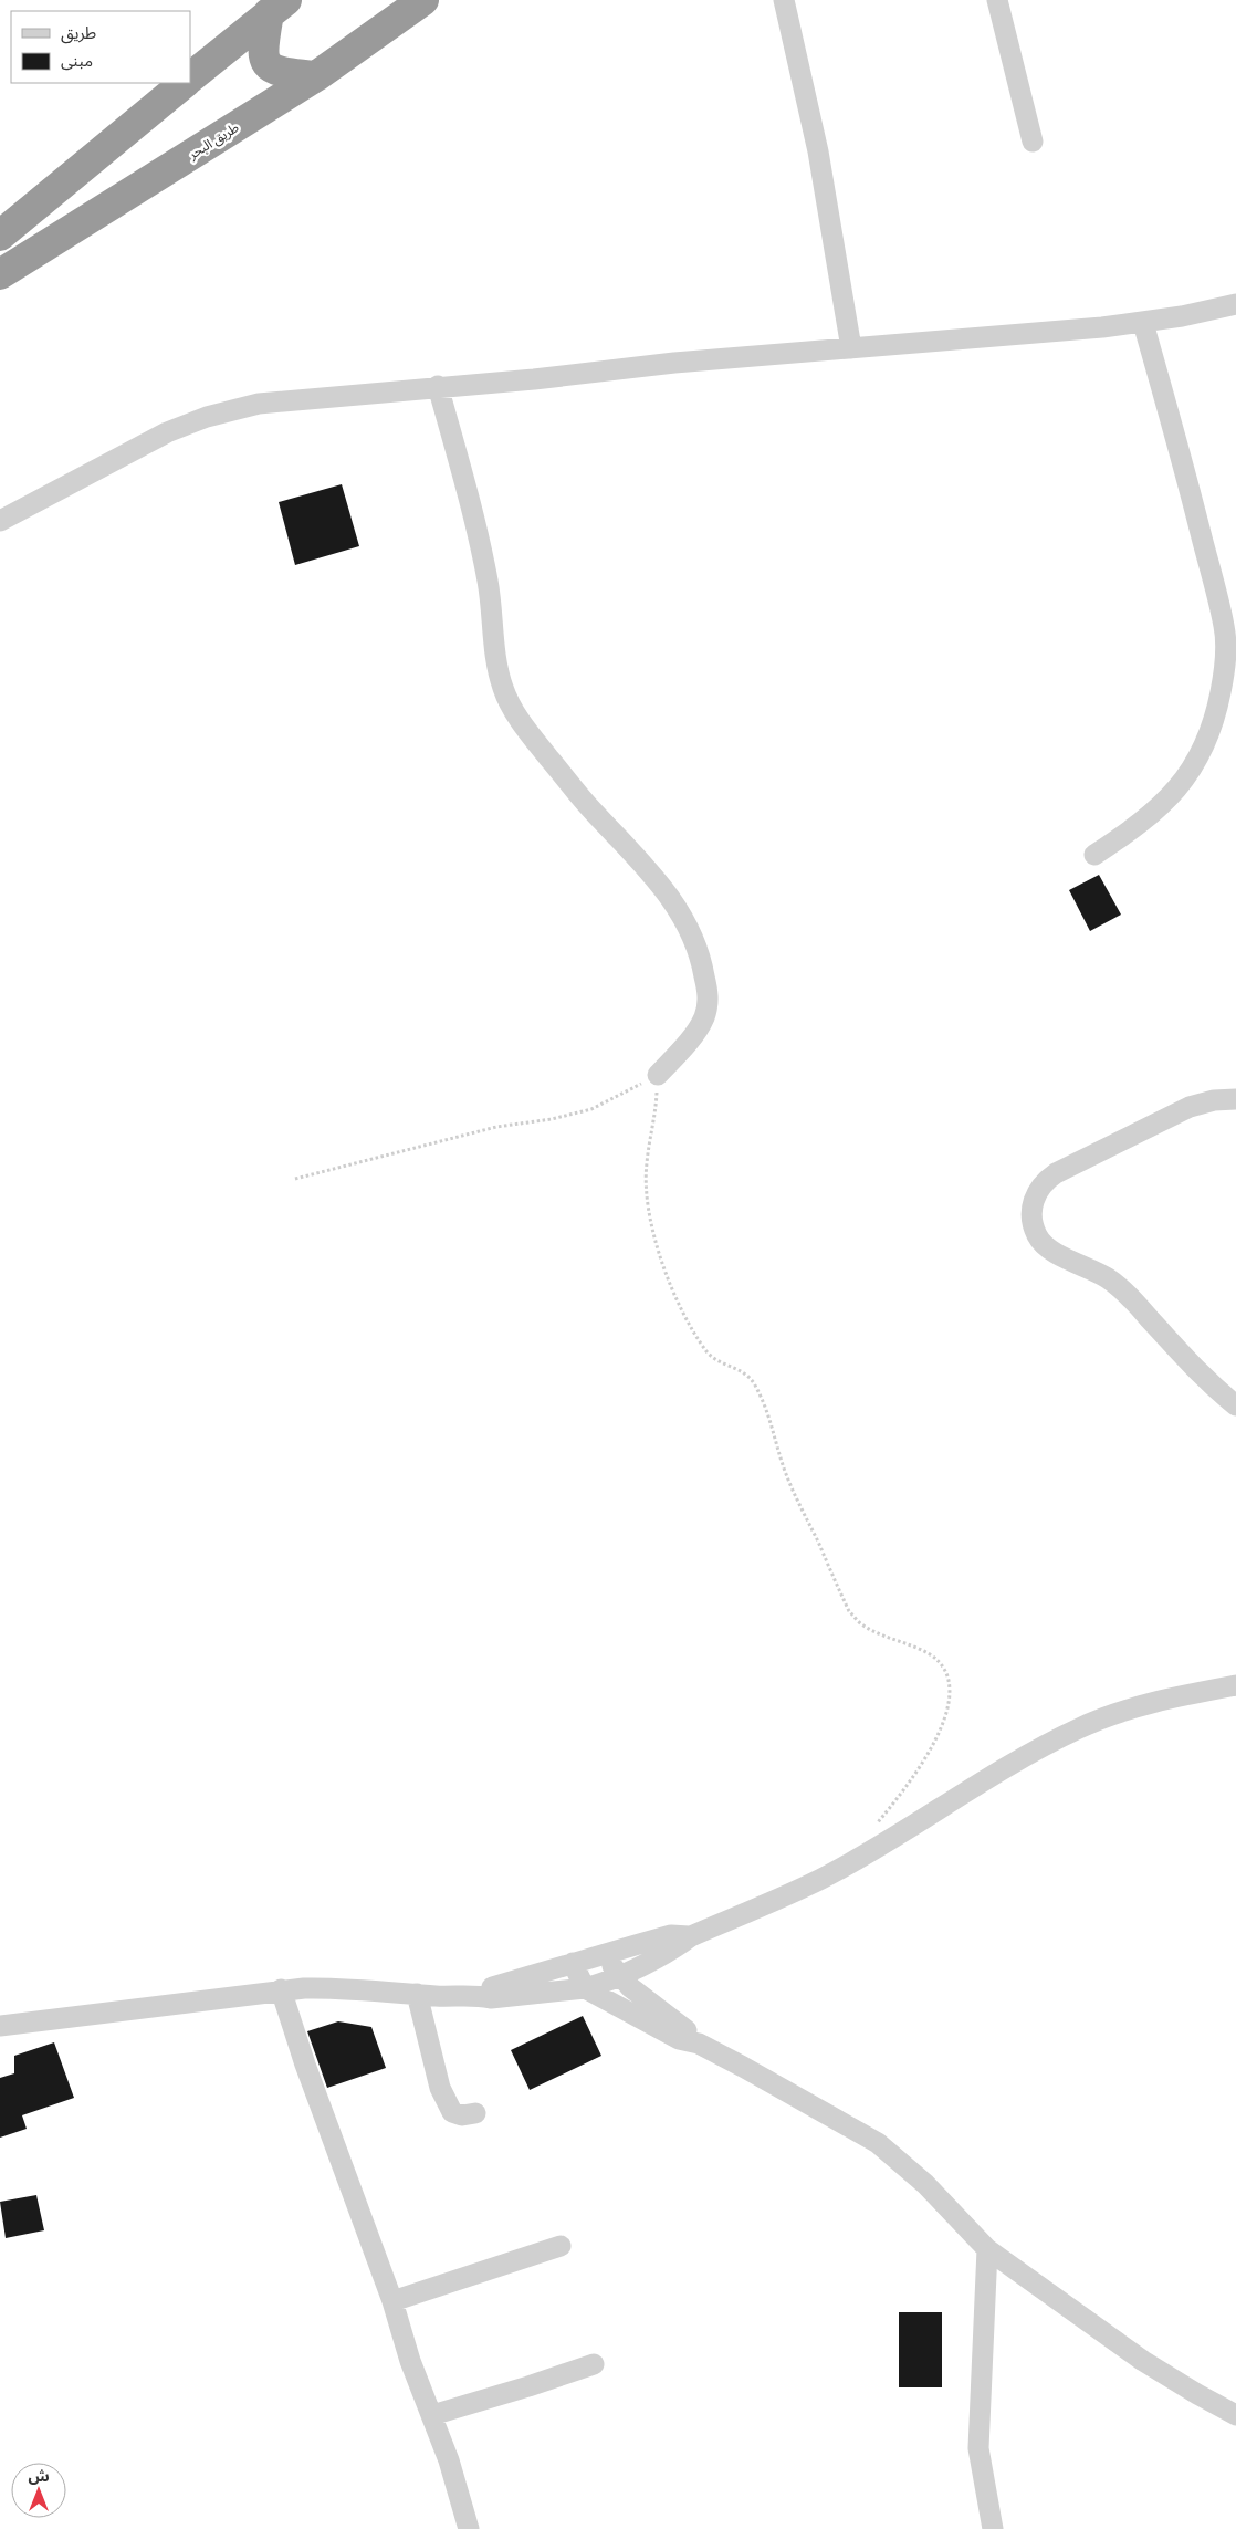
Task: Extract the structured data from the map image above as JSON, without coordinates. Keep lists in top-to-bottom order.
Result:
{
  "streets": {
    "highway": ["طريق البحر"]
  },
  "legend": ["طريق", "مبنى"],
  "north": "top"
}
